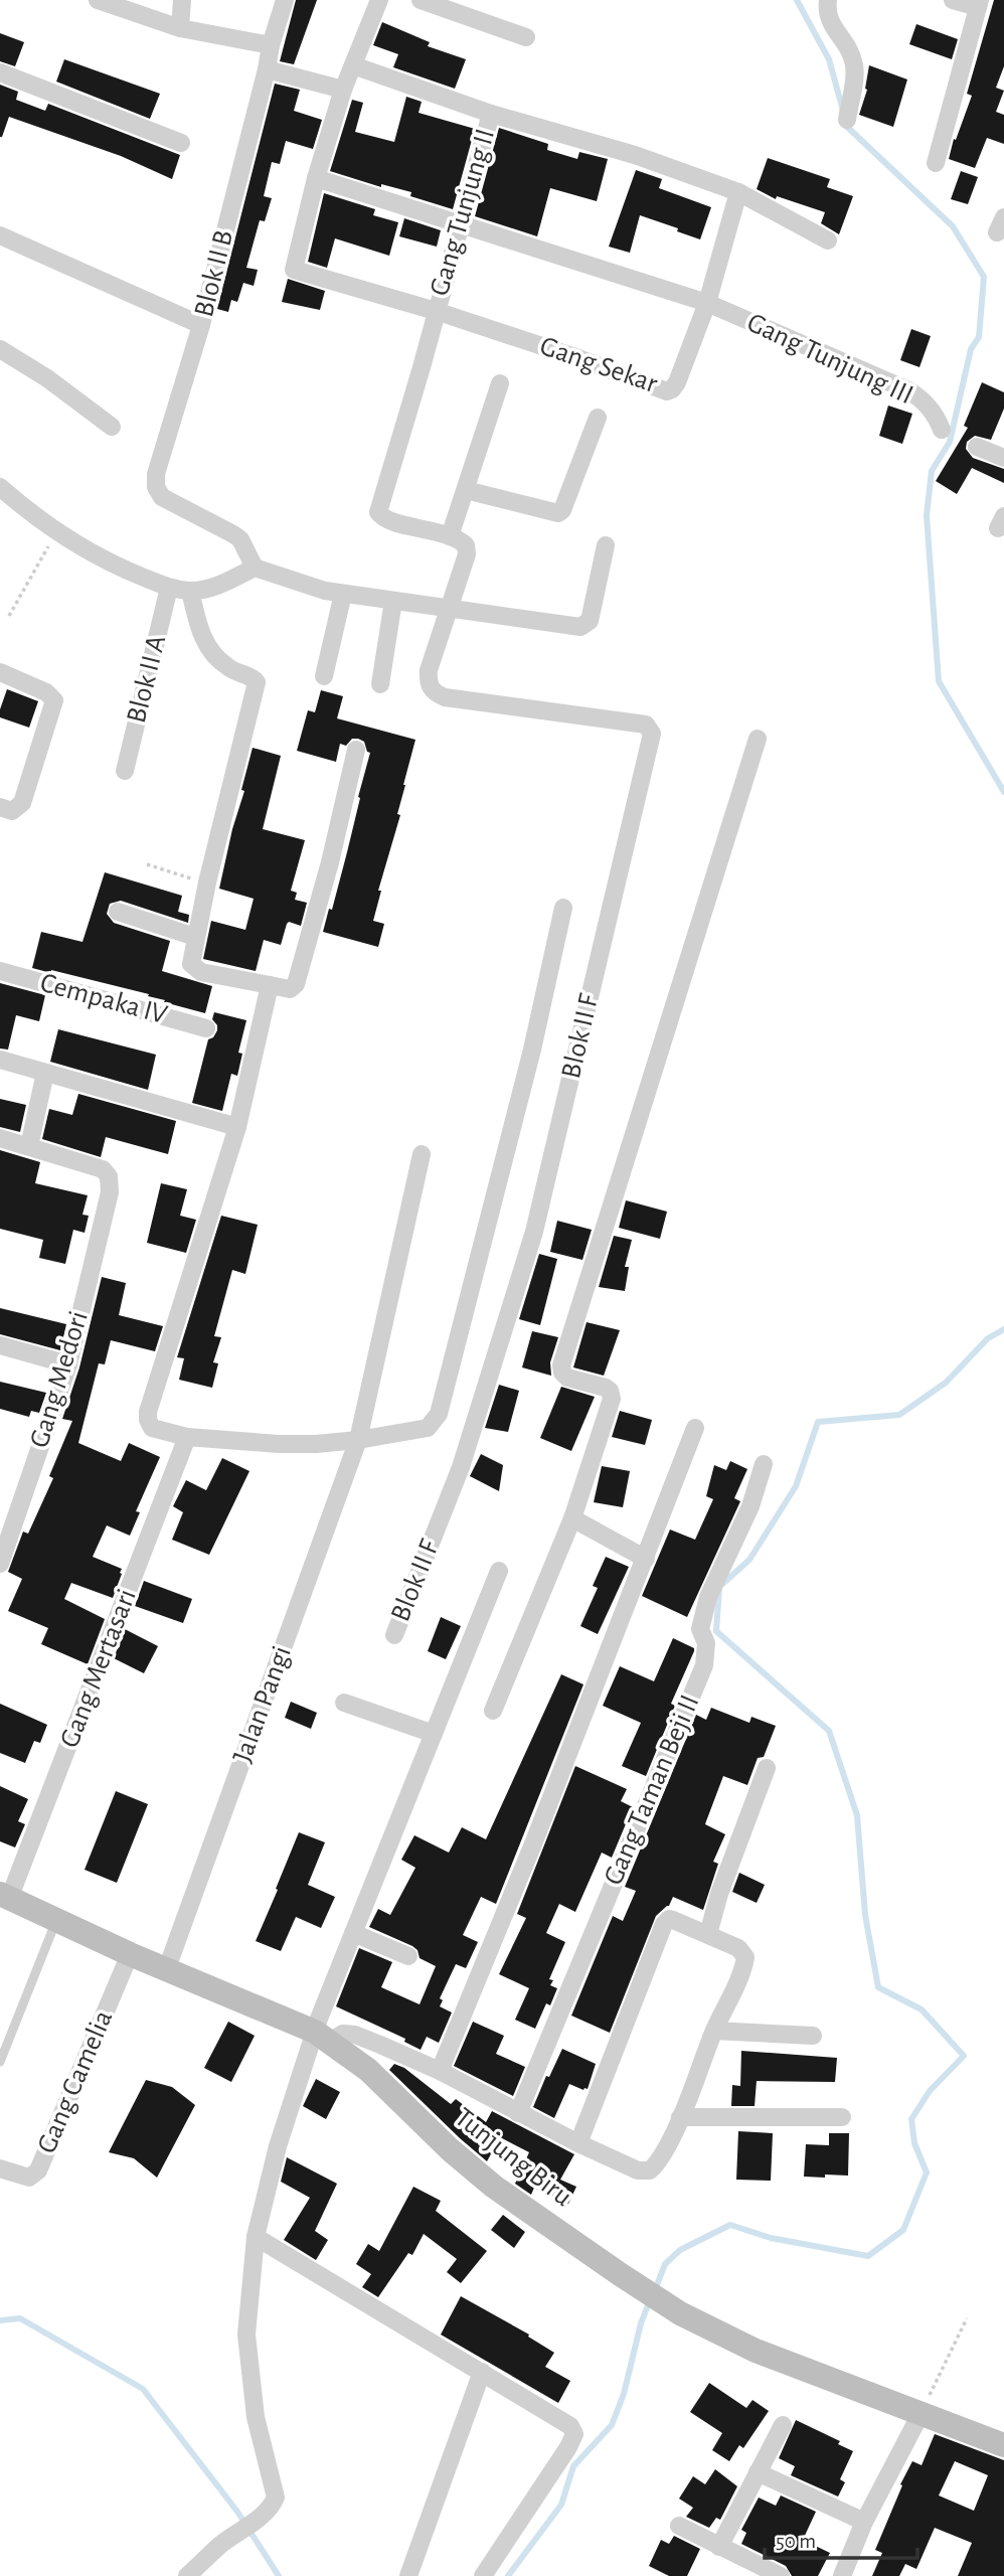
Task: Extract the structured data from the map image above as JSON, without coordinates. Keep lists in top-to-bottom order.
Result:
{
  "streets": {
    "street": [
      "Gang Tunjung II",
      "Blok II B",
      "Gang Tunjung III",
      "Gang Sekar",
      "Blok II A",
      "Cempaka IV",
      "Blok II F",
      "Gang Medori",
      "Gang Mertasari",
      "Jalan Pangi",
      "Gang Taman Beji II",
      "Gang Camelia",
      "Tunjung Biru"
    ]
  },
  "crossings": [
    ["Gang Tunjung II", "Gang Tunjung III"],
    ["Gang Tunjung II", "Gang Sekar"],
    ["Gang Tunjung III", "Gang Sekar"],
    ["Gang Mertasari", "Tunjung Biru"],
    ["Jalan Pangi", "Tunjung Biru"],
    ["Gang Camelia", "Tunjung Biru"]
  ],
  "scale_bar": "50 m"
}
